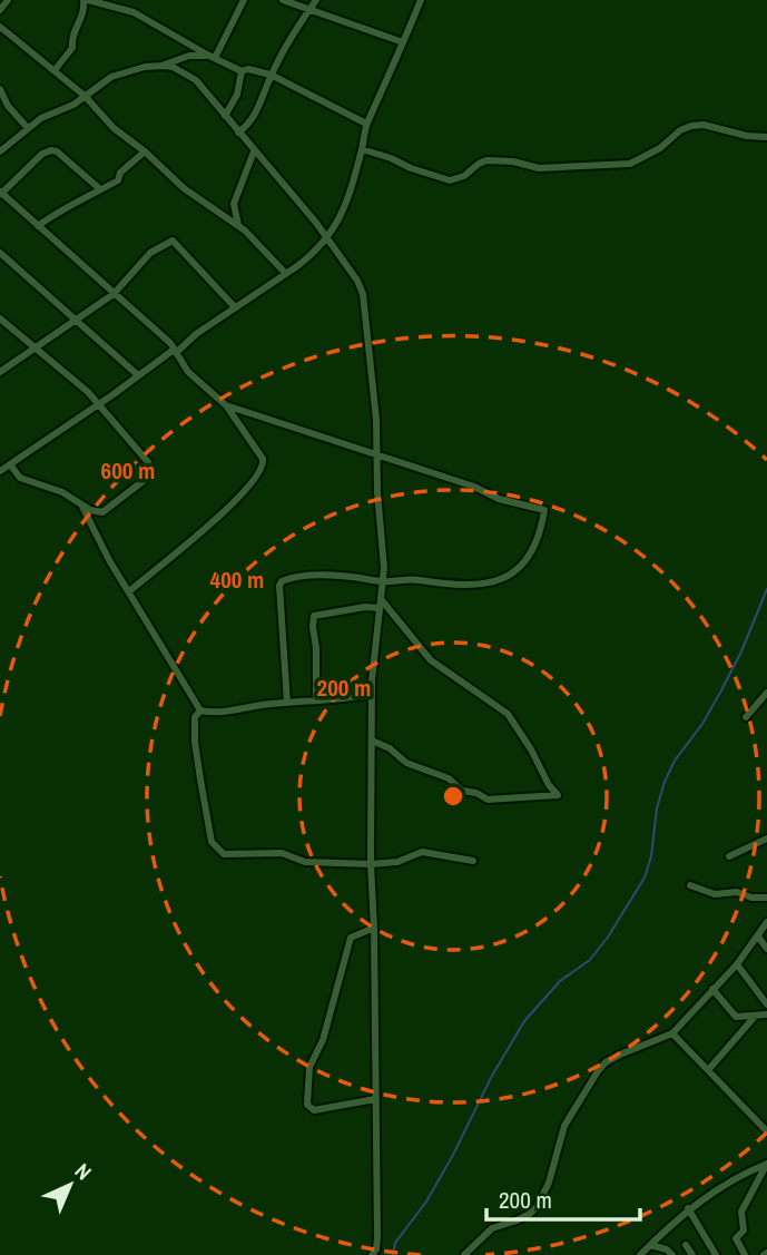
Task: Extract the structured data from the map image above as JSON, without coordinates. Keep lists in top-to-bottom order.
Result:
{
  "scale_bar": "200 m",
  "north": "top right",
  "rings": ["600 m", "400 m", "200 m"]
}
